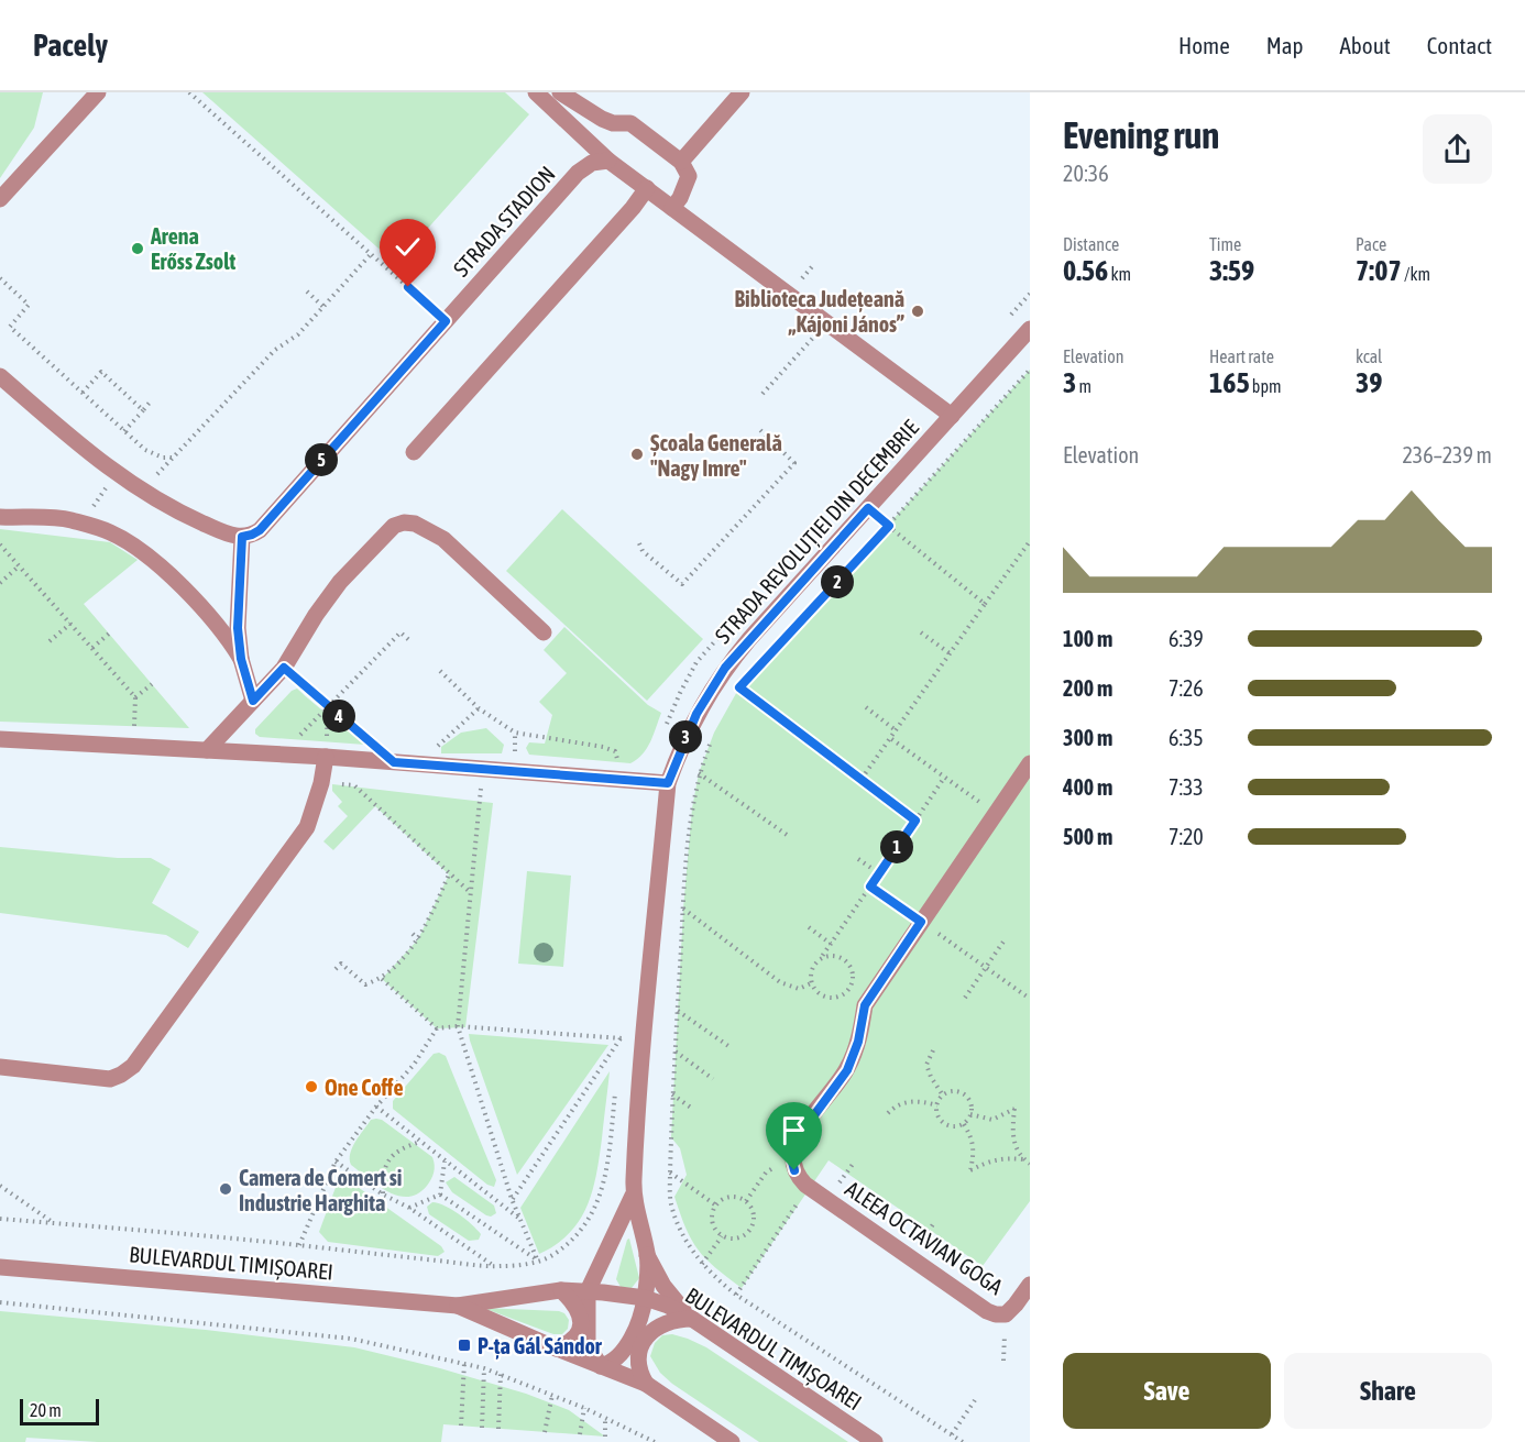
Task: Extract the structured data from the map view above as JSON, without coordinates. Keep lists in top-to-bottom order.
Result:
{
  "streets": {
    "street": [
      "STRADA STADION",
      "STRADA REVOLUȚIEI DIN DECEMBRIE",
      "ALEEA OCTAVIAN GOGA",
      "BULEVARDUL TIMIȘOAREI"
    ]
  },
  "crossings": [
    ["STRADA REVOLUȚIEI DIN DECEMBRIE", "BULEVARDUL TIMIȘOAREI"]
  ],
  "places": {
    "other": [
      "Arena Erőss Zsolt",
      "Biblioteca Județeană „Kájoni János”",
      "Școala Generală \"Nagy Imre\"",
      "One Coffe",
      "Camera de Comert si Industrie Harghita"
    ],
    "transit": ["P-ța Gál Sándor"]
  },
  "scale_bar": "20 m",
  "page": {
    "header": "Pacely",
    "nav": [
      "Home",
      "Map",
      "About",
      "Contact"
    ],
    "heading": ["Evening run", "20:36"],
    "stats": [
      ["Distance", "0.56 km"],
      ["Time", "3:59"],
      ["Pace", "7:07 /km"],
      ["Elevation", "3 m"],
      ["Heart rate", "165 bpm"],
      ["kcal", "39"]
    ],
    "chart": ["Elevation", "236–239 m"],
    "pins": [
      "5",
      "2",
      "4",
      "3",
      "1"
    ],
    "list": [
      {
        "name": "100 m",
        "note": "6:39"
      },
      {
        "name": "200 m",
        "note": "7:26"
      },
      {
        "name": "300 m",
        "note": "6:35"
      },
      {
        "name": "400 m",
        "note": "7:33"
      },
      {
        "name": "500 m",
        "note": "7:20"
      }
    ],
    "buttons": ["Save", "Share"],
    "scale": "20 m"
  }
}
